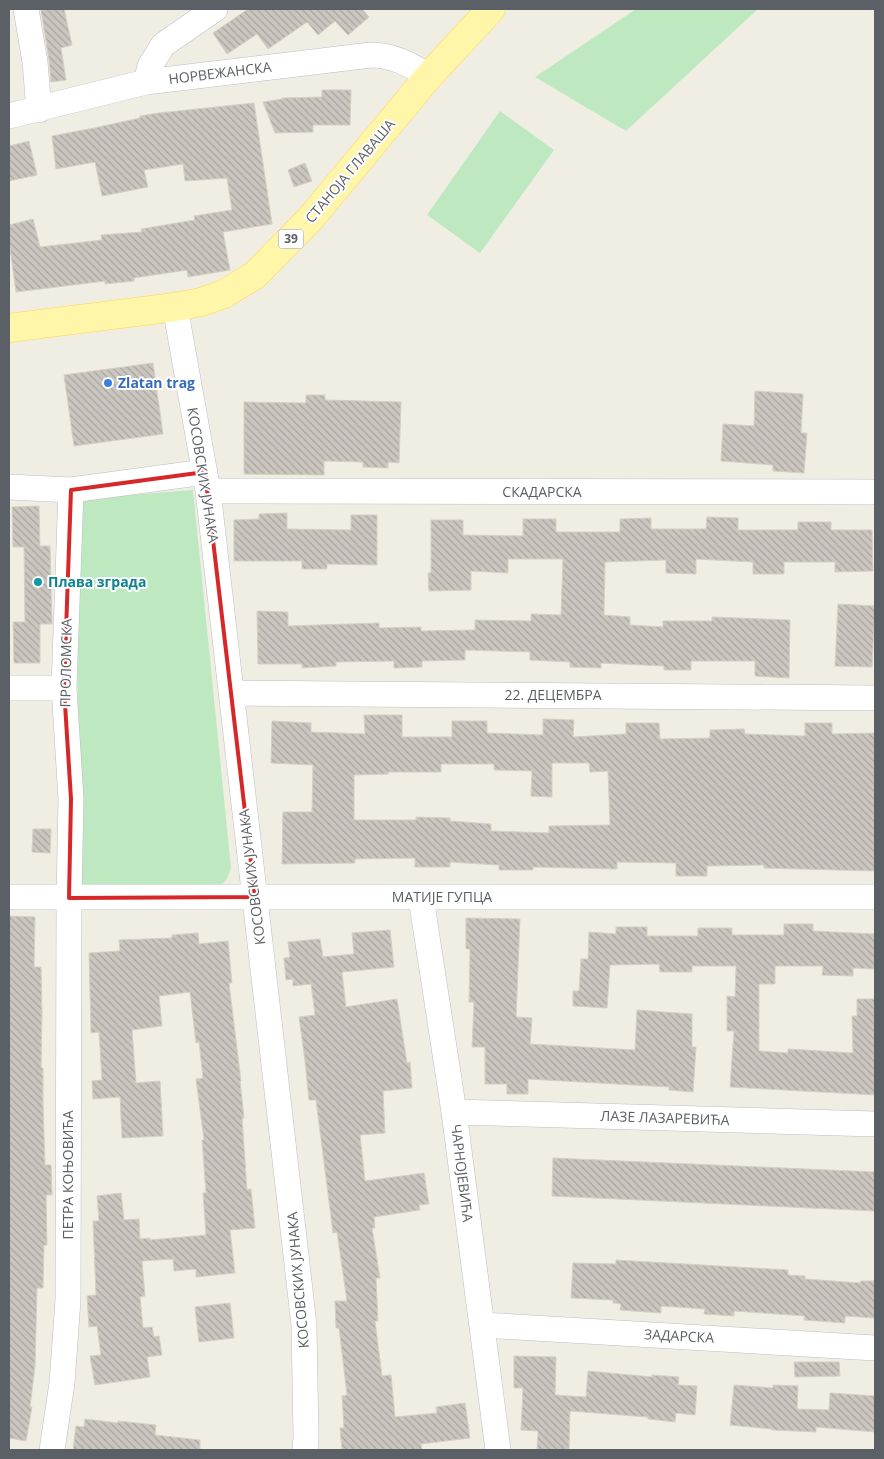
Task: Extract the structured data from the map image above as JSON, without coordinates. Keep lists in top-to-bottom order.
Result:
{
  "streets": {
    "main road": ["СТАНОЈА ГЛАВАША", "39"],
    "street": [
      "НОРВЕЖАНСКА",
      "КОСОВСКИХ ЈУНАКА",
      "СКАДАРСКА",
      "ПРОЛОМСКА",
      "22. ДЕЦЕМБРА",
      "МАТИЈЕ ГУПЦА",
      "ЛАЗЕ ЛАЗАРЕВИЋА",
      "ЧАРНОЈЕВИЋА",
      "ПЕТРА КОЊОВИЋА",
      "ЗАДАРСКА"
    ]
  },
  "crossings": [
    ["НОРВЕЖАНСКА", "СТАНОЈА ГЛАВАША"],
    ["СТАНОЈА ГЛАВАША", "КОСОВСКИХ ЈУНАКА"],
    ["КОСОВСКИХ ЈУНАКА", "СКАДАРСКА"],
    ["КОСОВСКИХ ЈУНАКА", "22. ДЕЦЕМБРА"],
    ["КОСОВСКИХ ЈУНАКА", "МАТИЈЕ ГУПЦА"],
    ["СКАДАРСКА", "ПРОЛОМСКА"],
    ["ПРОЛОМСКА", "МАТИЈЕ ГУПЦА"],
    ["ПРОЛОМСКА", "ПЕТРА КОЊОВИЋА"],
    ["МАТИЈЕ ГУПЦА", "ЧАРНОЈЕВИЋА"],
    ["МАТИЈЕ ГУПЦА", "ПЕТРА КОЊОВИЋА"],
    ["ЛАЗЕ ЛАЗАРЕВИЋА", "ЧАРНОЈЕВИЋА"],
    ["ЧАРНОЈЕВИЋА", "ЗАДАРСКА"]
  ],
  "places": ["Zlatan trag", "Плава зграда"]
}
